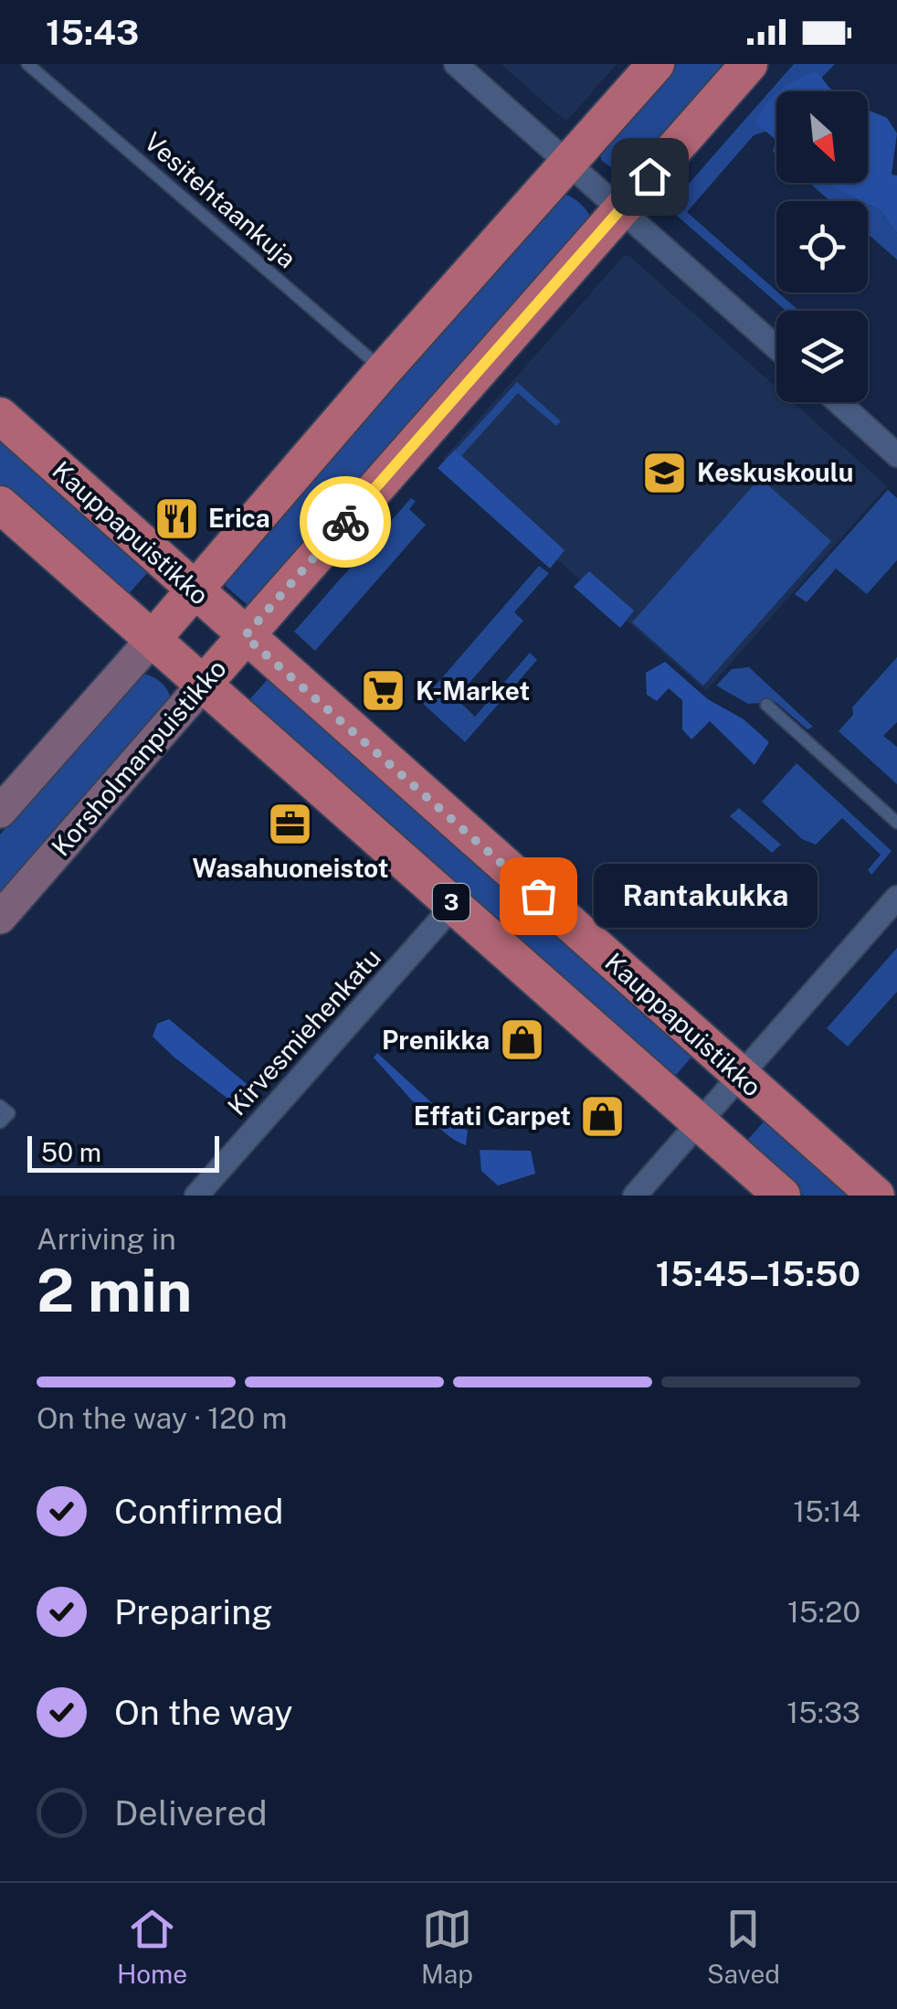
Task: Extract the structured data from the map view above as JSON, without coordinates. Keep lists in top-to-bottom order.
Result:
{
  "streets": {
    "main road": ["Kauppapuistikko", "Korsholmanpuistikko", "3"],
    "street": ["Kirvesmiehenkatu"],
    "lane": ["Vesitehtaankuja"]
  },
  "crossings": [
    ["Kauppapuistikko", "Korsholmanpuistikko"],
    ["Korsholmanpuistikko", "3"],
    ["3", "Kirvesmiehenkatu"]
  ],
  "places": {
    "school or university": ["Keskuskoulu"],
    "restaurant": ["Erica"],
    "supermarket": ["K-Market"],
    "office": ["Wasahuoneistot"],
    "other": ["Rantakukka"],
    "shop": ["Prenikka", "Effati Carpet"]
  },
  "scale_bar": "50 m",
  "north": "bottom right",
  "page": {
    "status": "15:43",
    "bubble": "Rantakukka",
    "scale": "50 m",
    "heading": ["2 min", "Arriving in", "15:45–15:50"],
    "bar": "On the way · 120 m",
    "list": [
      ["Confirmed", "15:14"],
      ["Preparing", "15:20"],
      ["On the way", "15:33"],
      "Delivered"
    ],
    "tabs": ["Home", "Map", "Saved"]
  }
}
